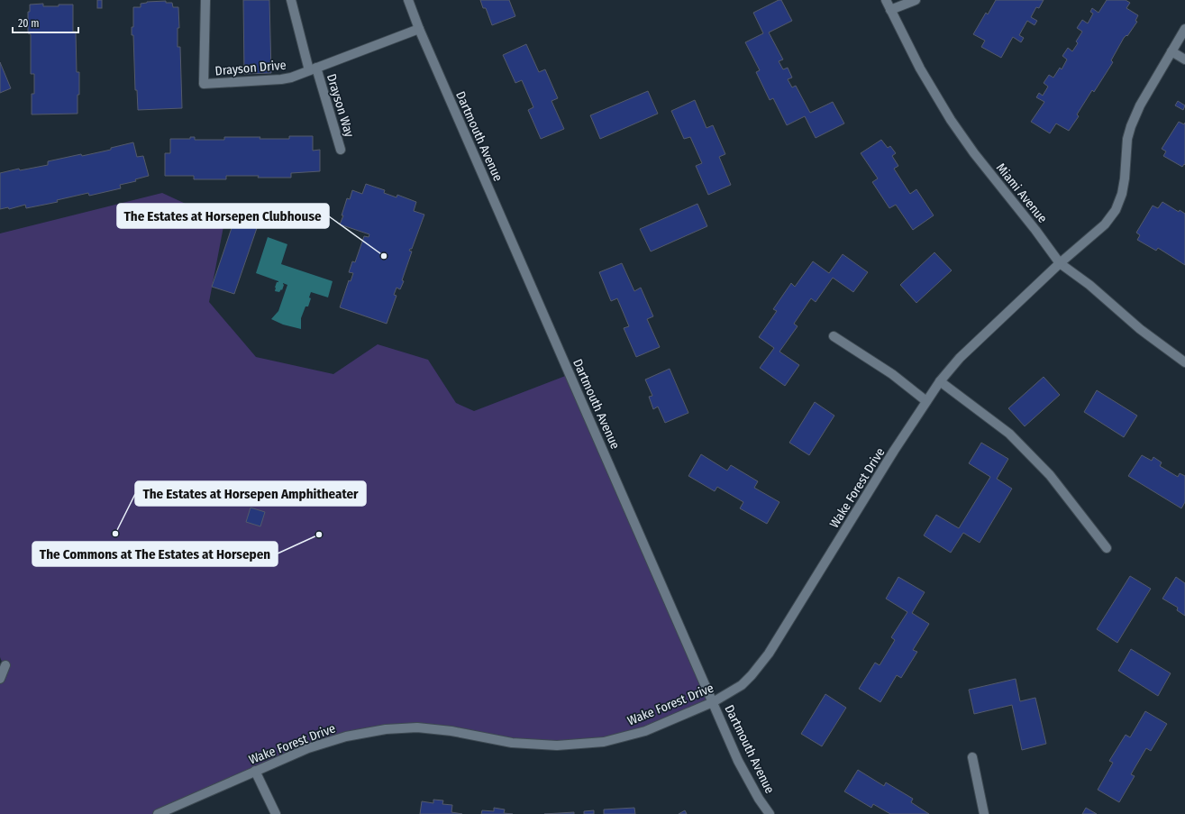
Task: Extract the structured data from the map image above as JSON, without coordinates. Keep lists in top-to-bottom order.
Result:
{
  "streets": {
    "street": [
      "Drayson Drive",
      "Drayson Way",
      "Dartmouth Avenue",
      "Miami Avenue",
      "Wake Forest Drive"
    ]
  },
  "crossings": [
    ["Drayson Drive", "Drayson Way"],
    ["Drayson Drive", "Dartmouth Avenue"],
    ["Dartmouth Avenue", "Wake Forest Drive"],
    ["Miami Avenue", "Wake Forest Drive"]
  ],
  "places": ["The Estates at Horsepen Clubhouse", "The Estates at Horsepen Amphitheater", "The Commons at The Estates at Horsepen"],
  "scale_bar": "20 m"
}
